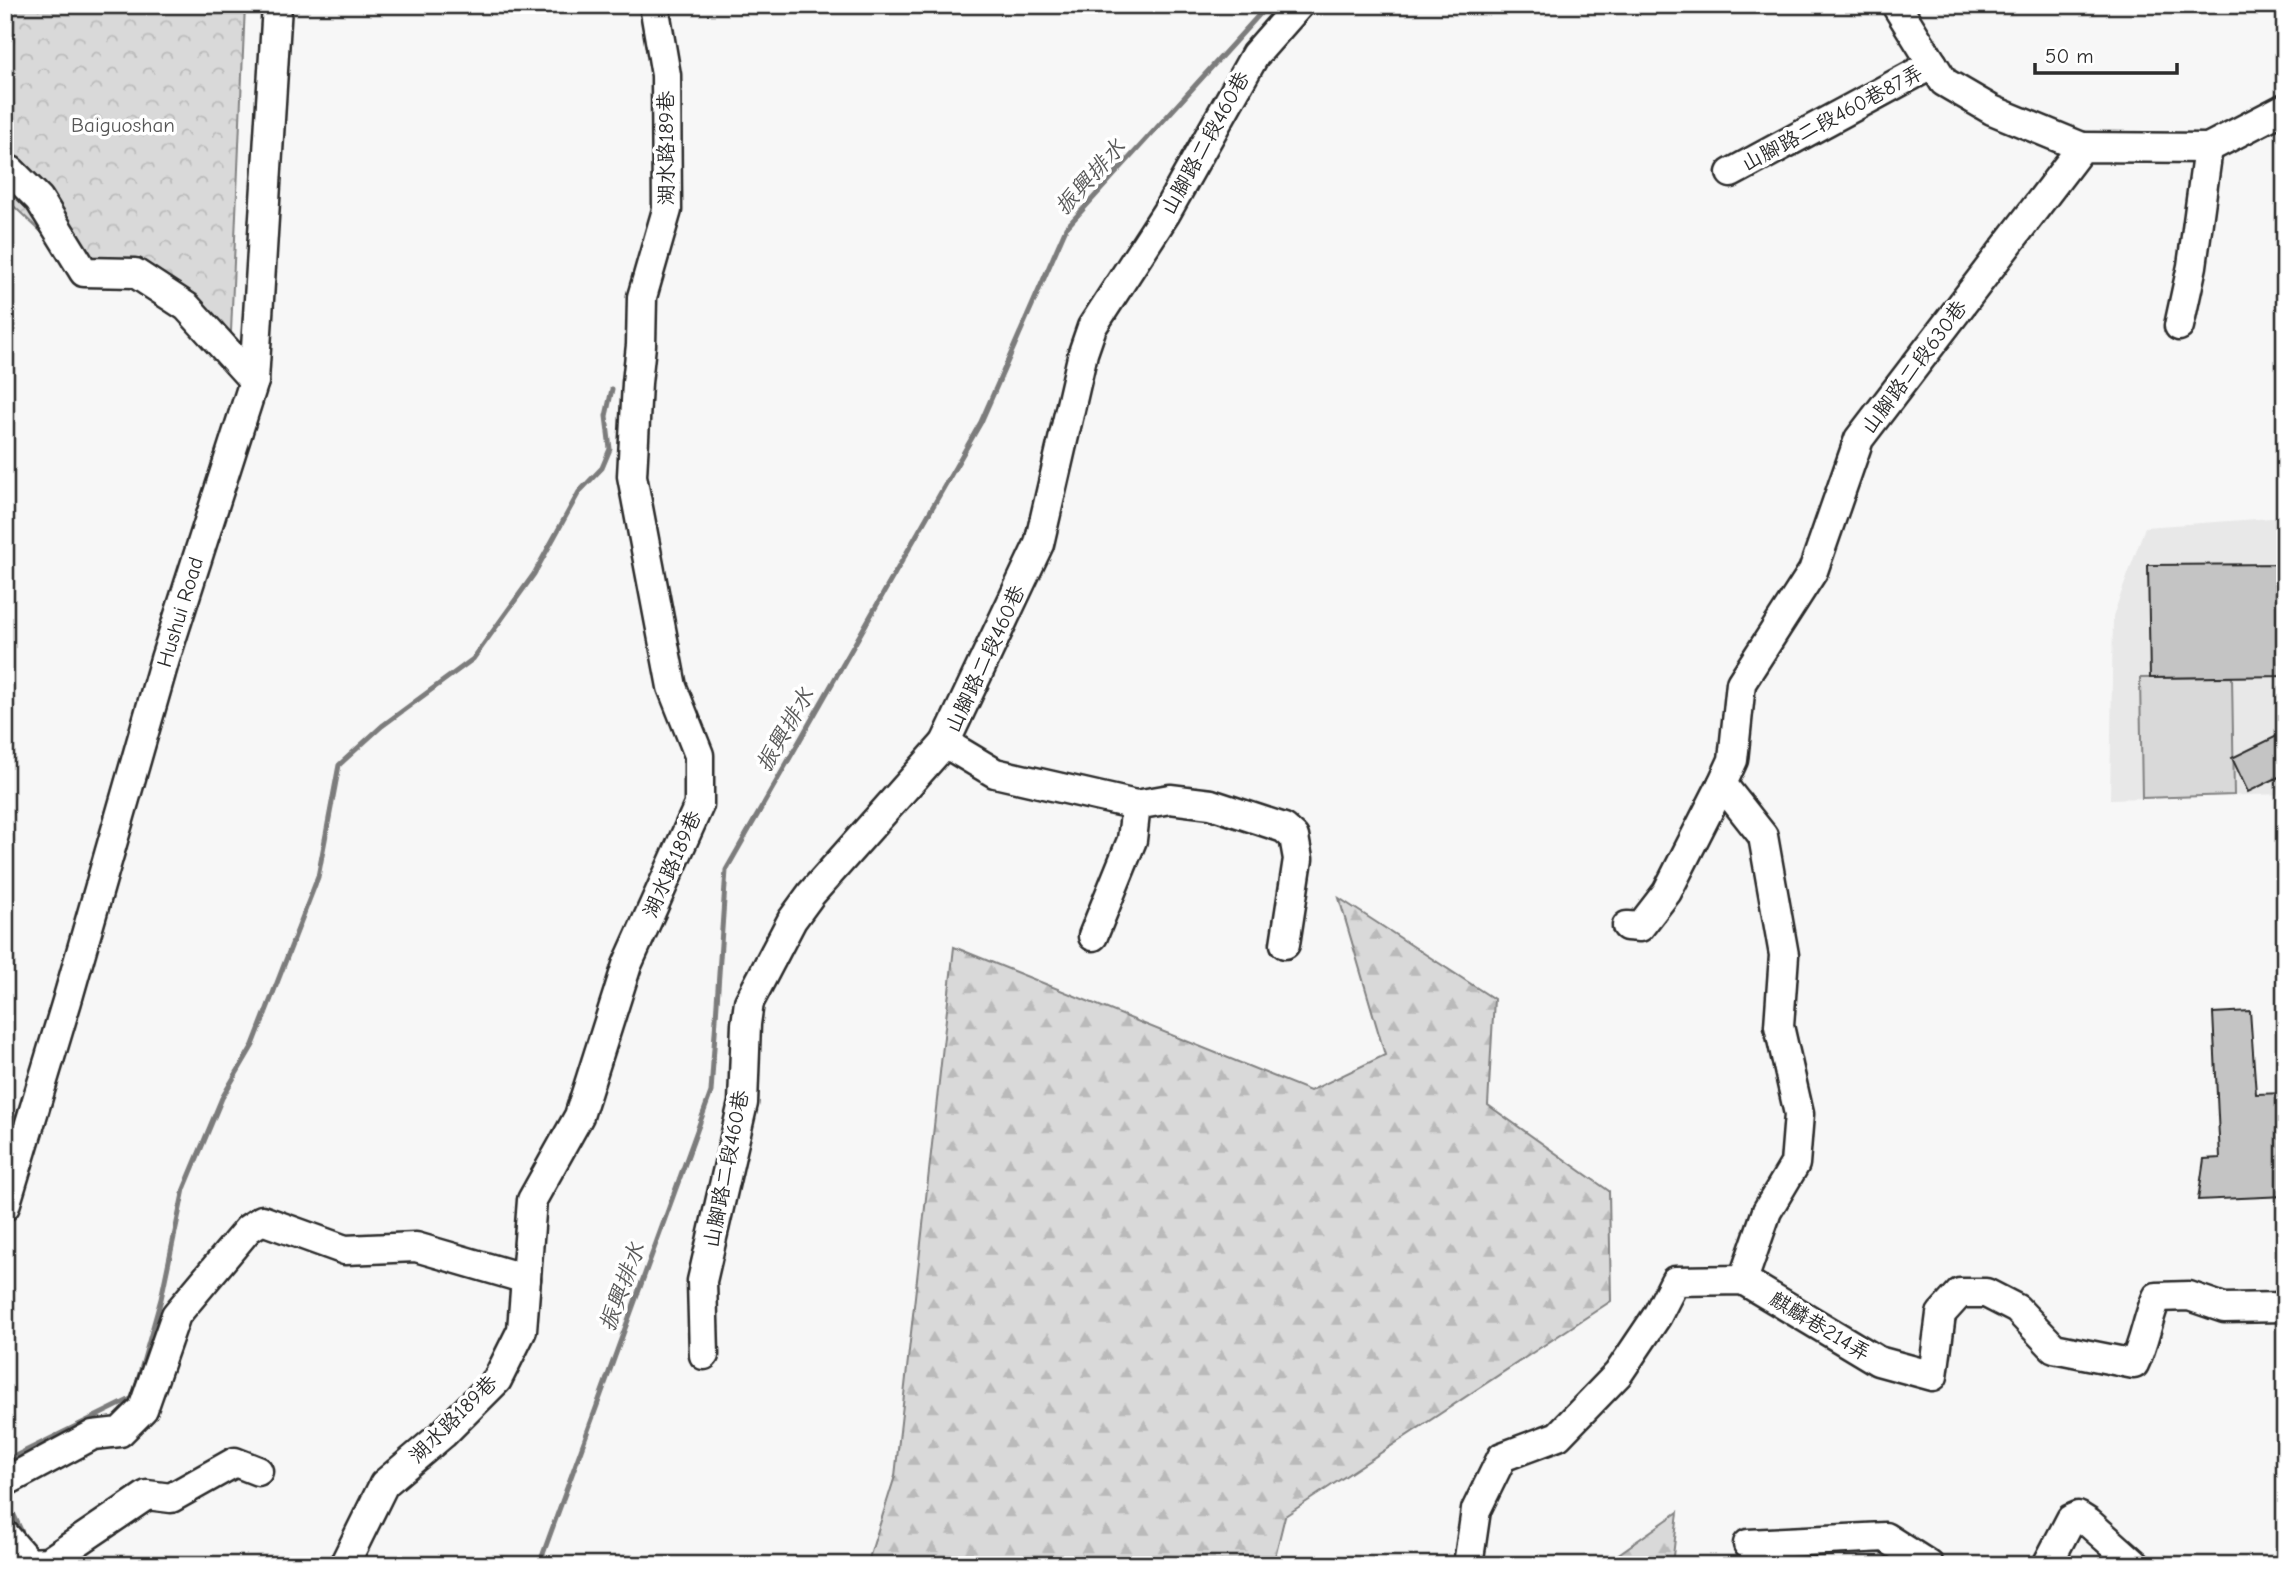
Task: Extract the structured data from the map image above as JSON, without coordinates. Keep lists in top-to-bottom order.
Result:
{
  "streets": {
    "street": [
      "山腳路二段460巷87弄",
      "山腳路二段460巷",
      "湖水路189巷",
      "山腳路二段630巷",
      "Hushui Road",
      "麒麟巷214弄"
    ]
  },
  "crossings": [
    ["山腳路二段460巷87弄", "山腳路二段630巷"]
  ],
  "water": ["振興排水"],
  "parks": ["Baiguoshan"],
  "scale_bar": "50 m"
}
